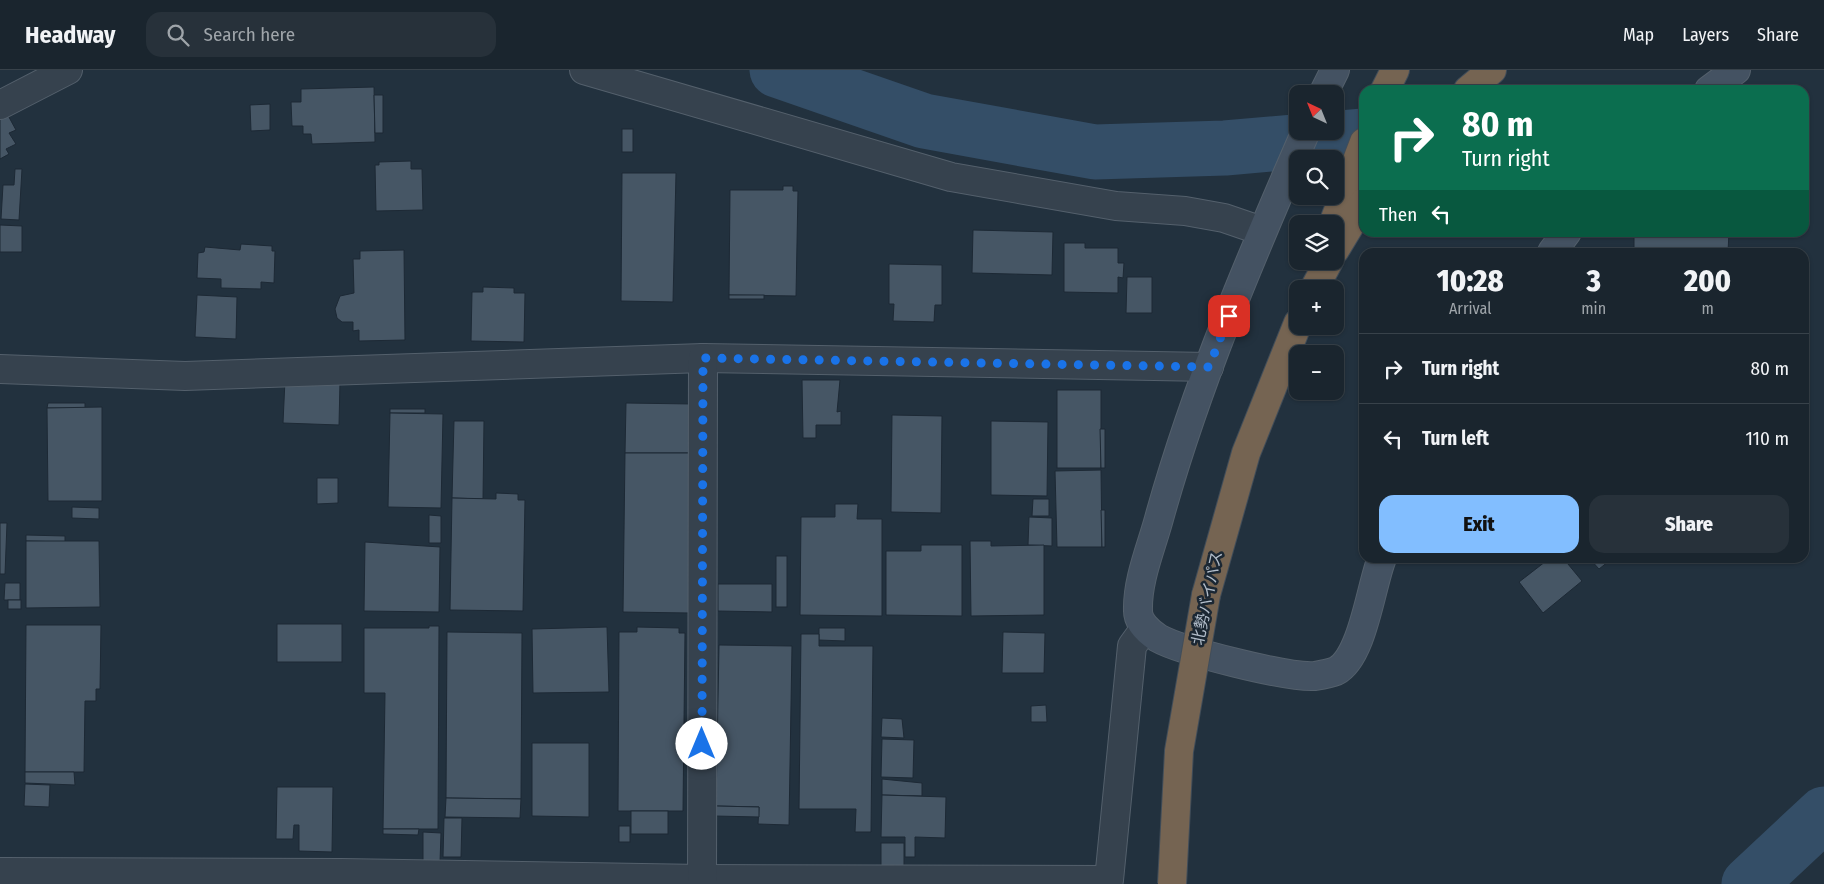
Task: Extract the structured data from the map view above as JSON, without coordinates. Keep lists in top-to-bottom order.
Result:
{
  "streets": {
    "highway": ["北勢バイパス"]
  },
  "north": "top left",
  "page": {
    "header": "Headway",
    "search": "Search here",
    "nav": ["Map", "Layers", "Share"],
    "map_buttons": ["+", "−"],
    "turn": ["80 m", "Turn right"],
    "then": "Then",
    "eta": [
      "10:28",
      "Arrival",
      "3",
      "min",
      "200",
      "m"
    ],
    "list": [
      {
        "name": "Turn right",
        "value": "80 m"
      },
      {
        "name": "Turn left",
        "value": "110 m"
      }
    ],
    "buttons": ["Exit", "Share"]
  }
}
